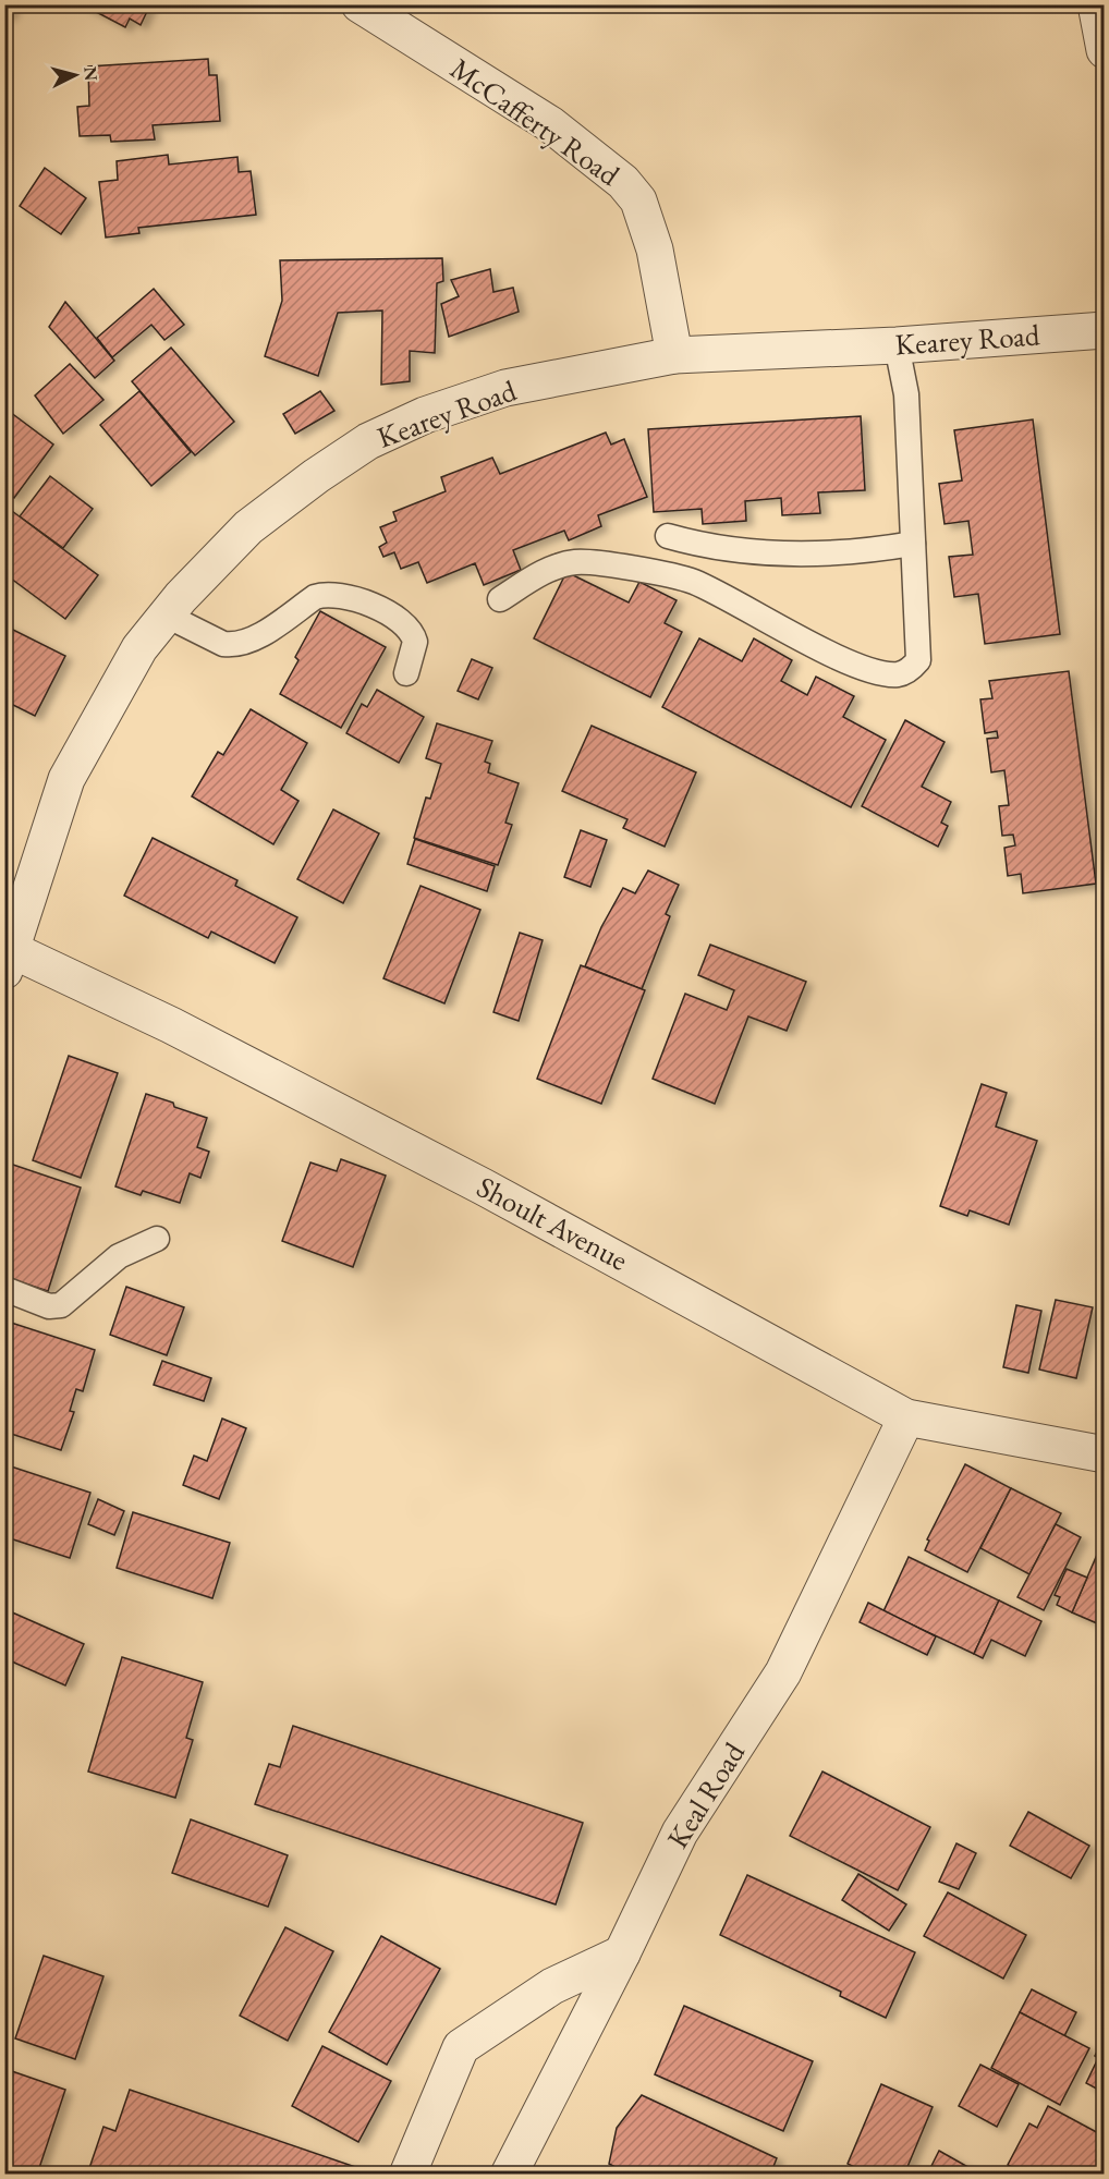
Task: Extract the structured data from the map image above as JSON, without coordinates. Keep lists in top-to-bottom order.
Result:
{
  "streets": {
    "street": [
      "McCafferty Road",
      "Kearey Road",
      "Shoult Avenue",
      "Keal Road"
    ]
  },
  "crossings": [
    ["McCafferty Road", "Kearey Road"],
    ["Kearey Road", "Shoult Avenue"],
    ["Shoult Avenue", "Keal Road"]
  ],
  "north": "right"
}
